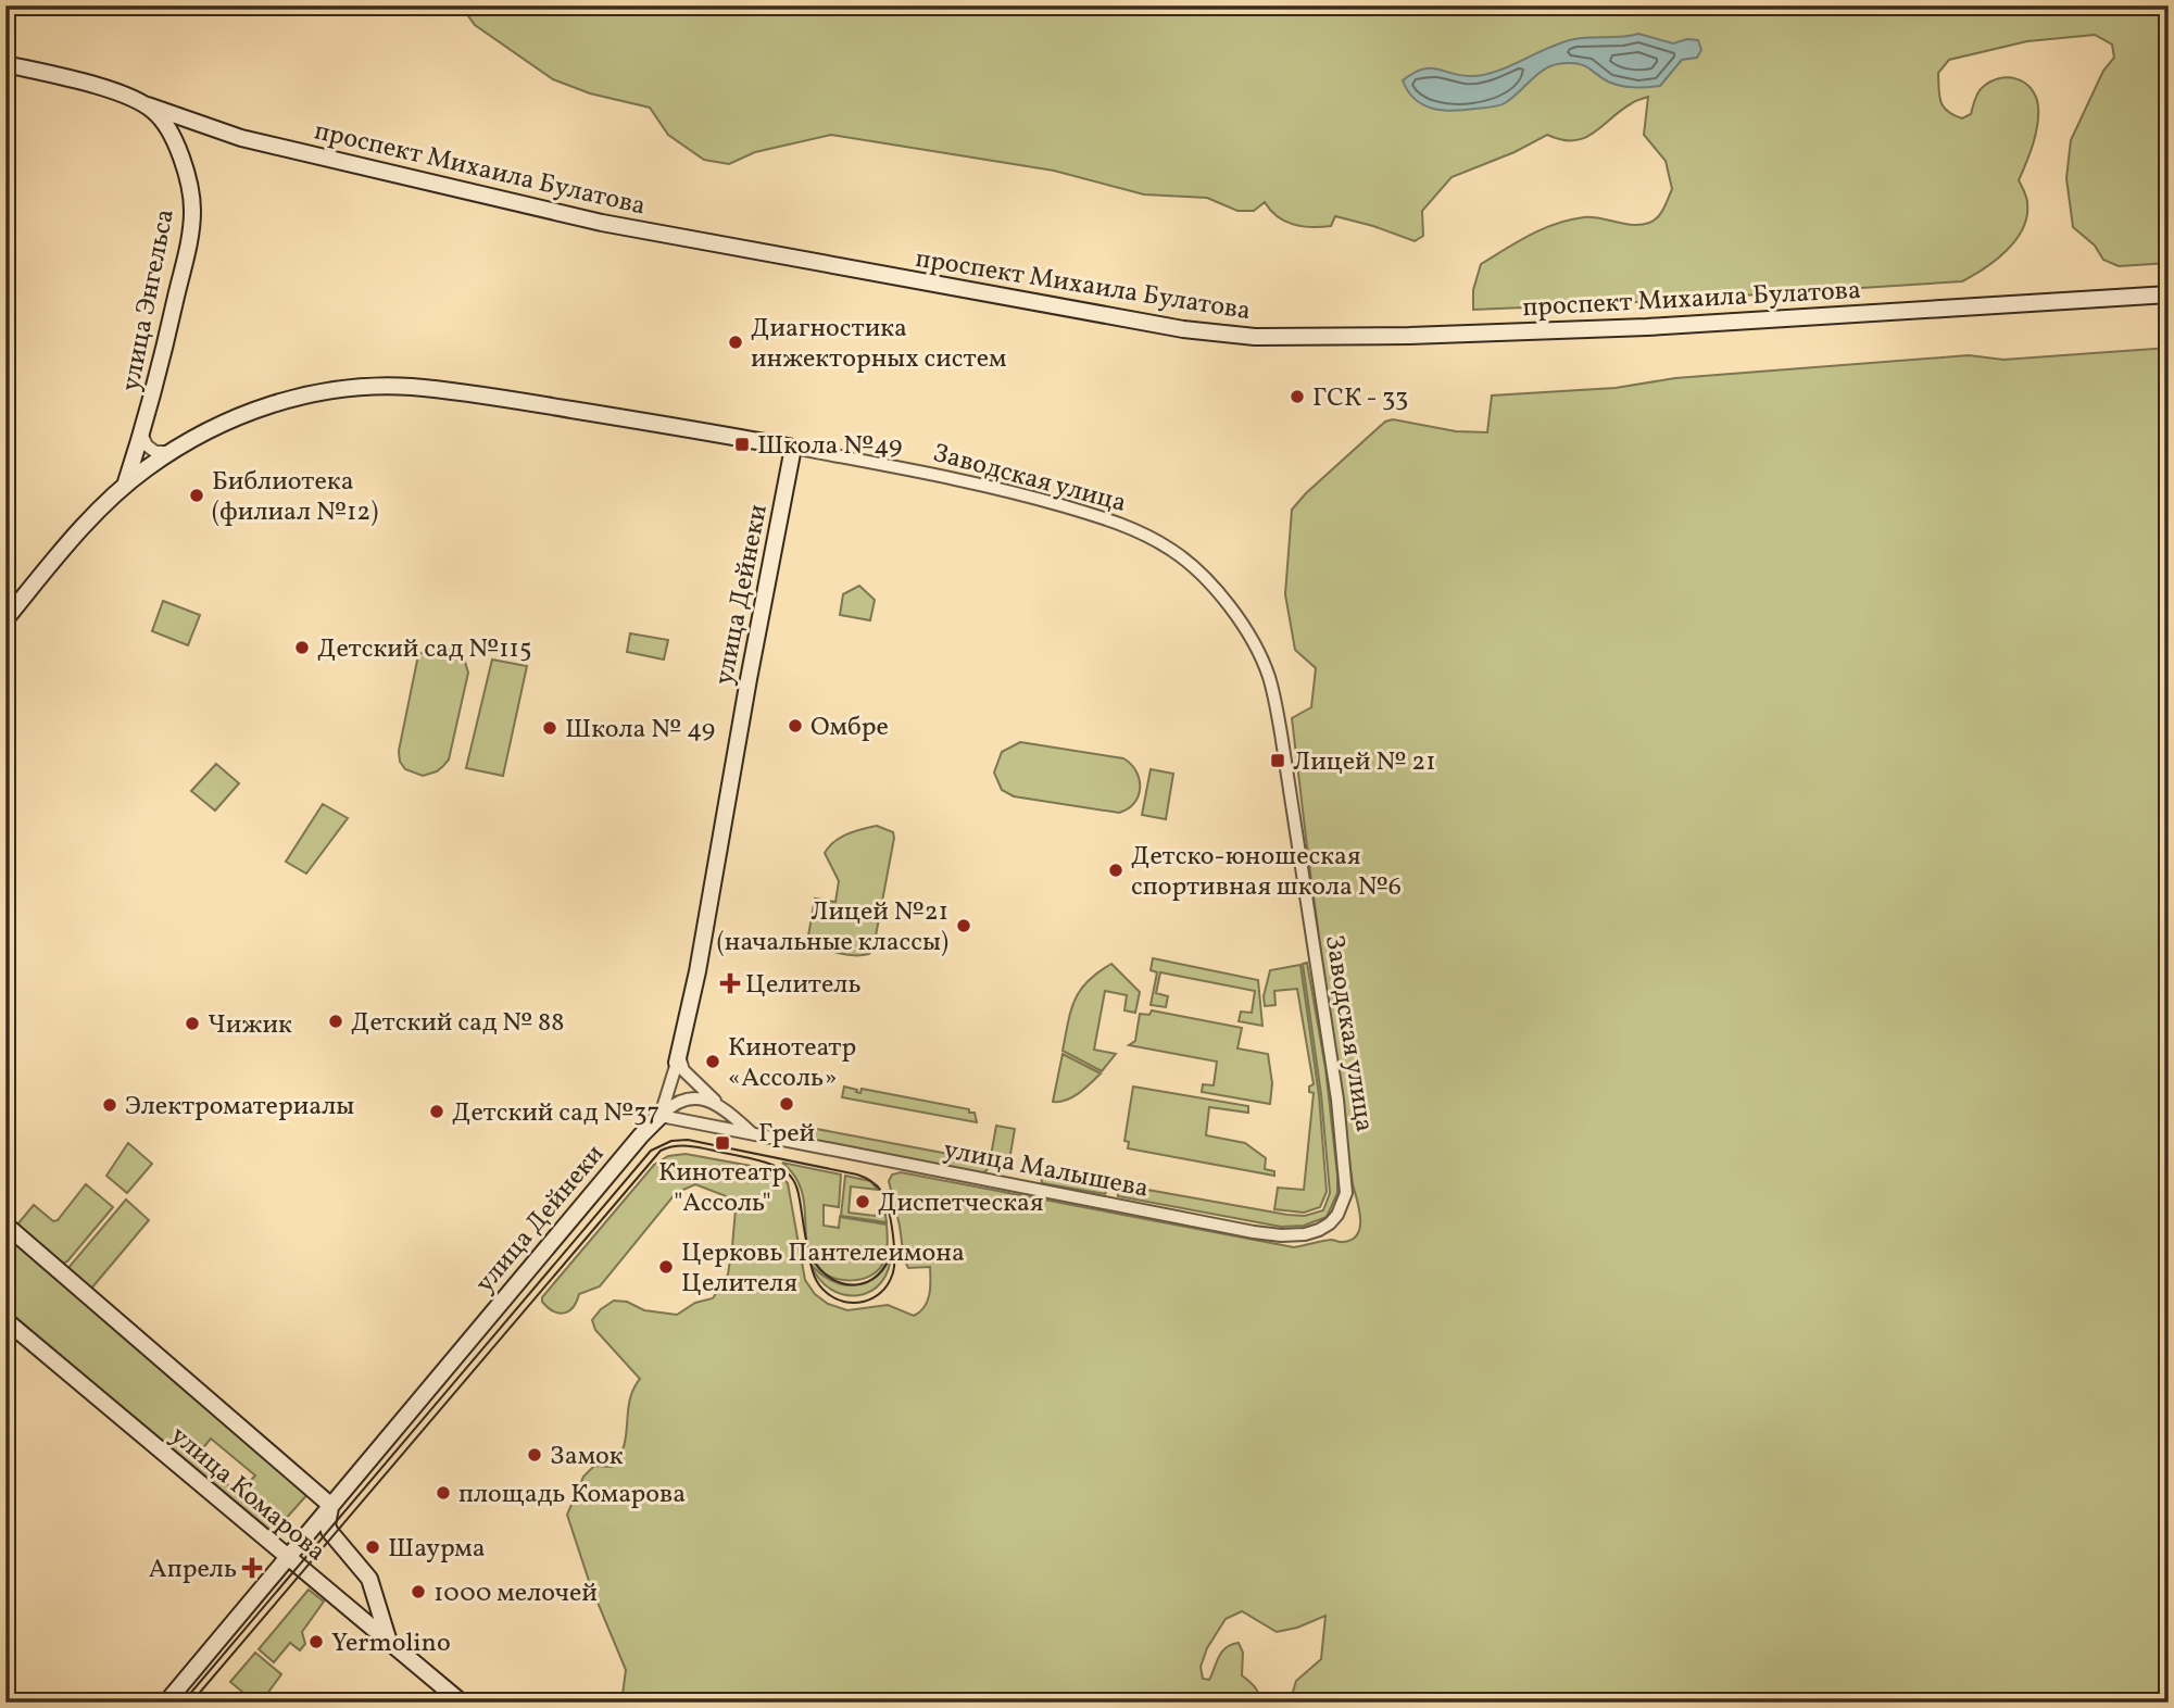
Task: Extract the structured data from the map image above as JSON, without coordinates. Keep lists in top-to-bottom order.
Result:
{
  "streets": {
    "street": [
      "проспект Михаила Булатова",
      "улица Энгельса",
      "Заводская улица",
      "улица Дейнеки",
      "улица Малышева",
      "улица Комарова"
    ]
  },
  "crossings": [
    ["проспект Михаила Булатова", "улица Энгельса"],
    ["улица Энгельса", "Заводская улица"],
    ["Заводская улица", "улица Дейнеки"],
    ["Заводская улица", "улица Малышева"],
    ["улица Дейнеки", "улица Малышева"],
    ["улица Дейнеки", "улица Комарова"]
  ],
  "places": {
    "other": [
      "Диагностика инжекторных систем",
      "ГСК - 33",
      "Библиотека (филиал №12)",
      "Детский сад №115",
      "Омбре",
      "Школа № 49",
      "Детско-юношеская спортивная школа №6",
      "Лицей №21 (начальные классы)",
      "Детский сад № 88",
      "Чижик",
      "Кинотеатр «Ассоль»",
      "Грей",
      "Электроматериалы",
      "Детский сад №37",
      "Диспетческая",
      "Церковь Пантелеимона Целителя",
      "Замок",
      "площадь Комарова",
      "Шаурма",
      "1000 мелочей",
      "Yermolino"
    ],
    "transit": ["Школа №49", "Лицей № 21", "Кинотеатр \"Ассоль\""],
    "health": ["Целитель", "Апрель"]
  }
}
